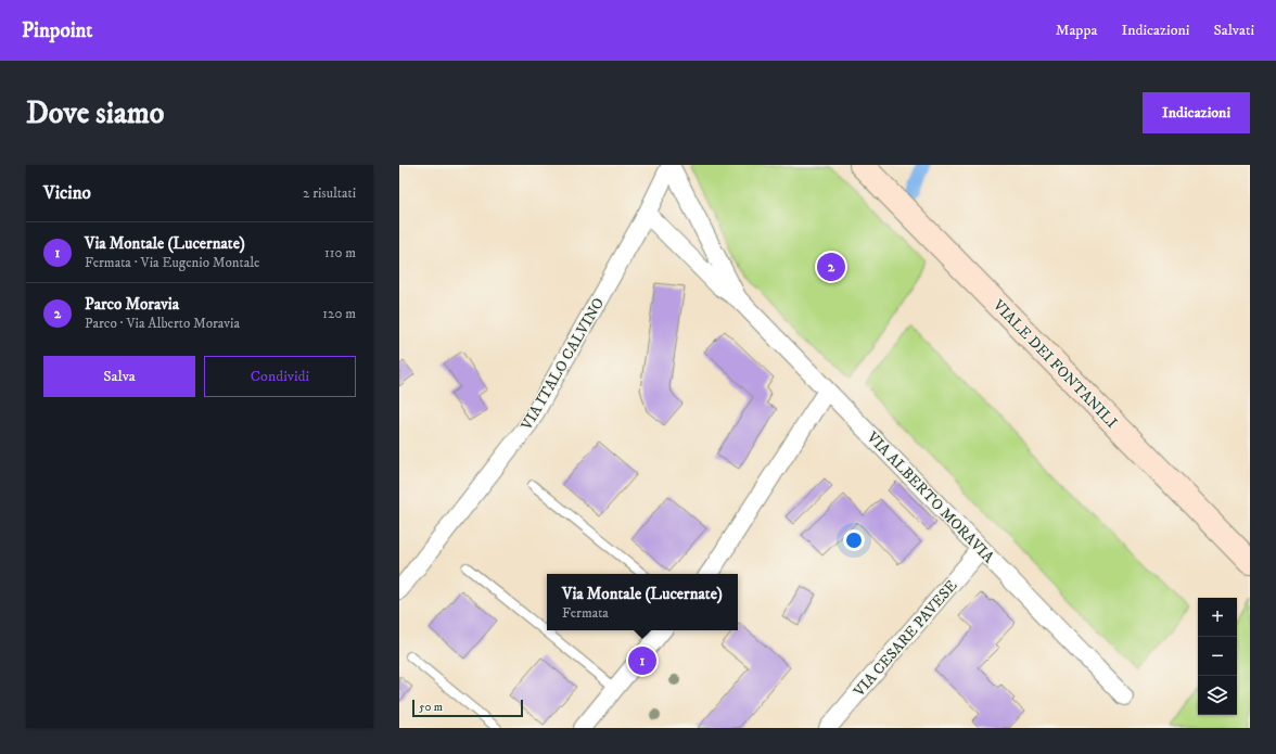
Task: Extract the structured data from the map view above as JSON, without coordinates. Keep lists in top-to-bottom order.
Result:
{
  "streets": {
    "main road": ["VIALE DEI FONTANILI"],
    "street": ["VIA ITALO CALVINO", "VIA ALBERTO MORAVIA", "VIA CESARE PAVESE"]
  },
  "crossings": [
    ["VIA ITALO CALVINO", "VIA ALBERTO MORAVIA"],
    ["VIA ALBERTO MORAVIA", "VIA CESARE PAVESE"]
  ],
  "scale_bar": "50 m",
  "page": {
    "header": "Pinpoint",
    "nav": ["Mappa", "Indicazioni", "Salvati"],
    "buttons": [
      "Indicazioni",
      ["Salva", "Condividi"]
    ],
    "title": "Dove siamo",
    "heading": ["Vicino", "2 risultati"],
    "list": [
      {
        "mark": "1",
        "name": "Via Montale (Lucernate)",
        "note": "Fermata · Via Eugenio Montale",
        "value": "110 m"
      },
      {
        "mark": "2",
        "name": "Parco Moravia",
        "note": "Parco · Via Alberto Moravia",
        "value": "120 m"
      }
    ],
    "pins": ["2", "1"],
    "popup": ["Via Montale (Lucernate)", "Fermata"],
    "map_buttons": ["+", "−"],
    "scale": "50 m"
  }
}
